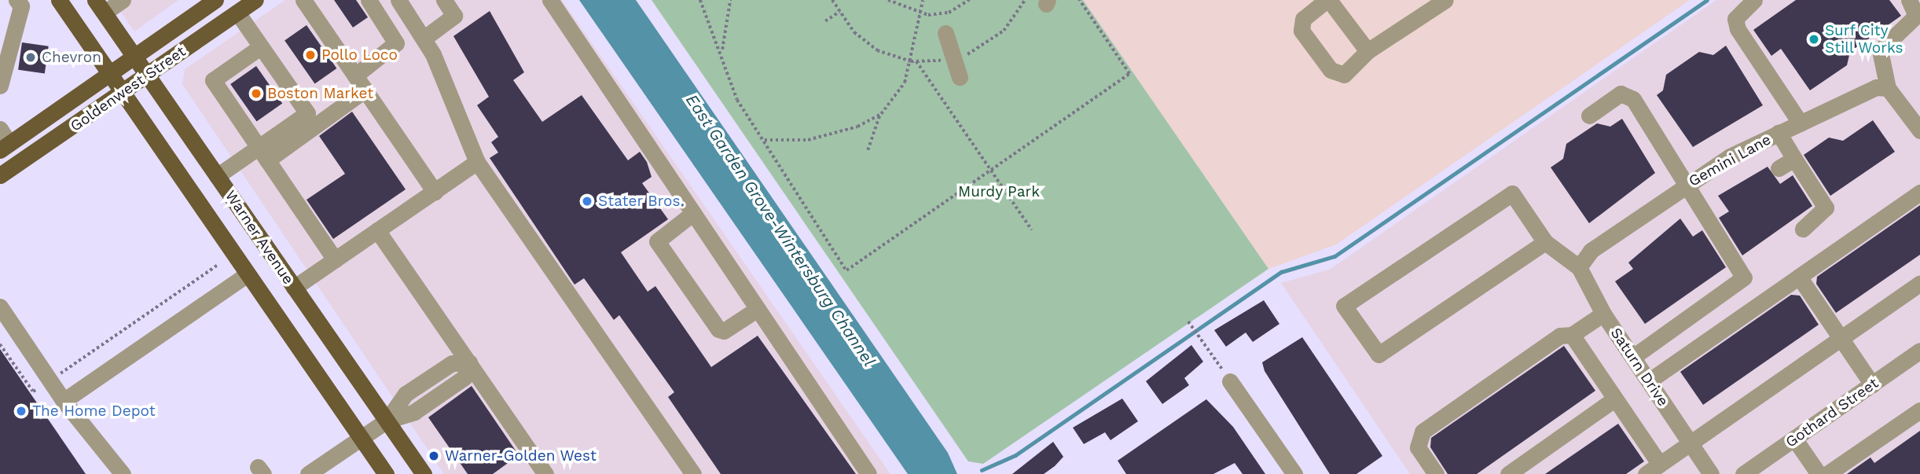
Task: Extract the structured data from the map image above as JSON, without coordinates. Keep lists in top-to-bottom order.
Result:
{
  "streets": {
    "main road": ["Goldenwest Street", "Warner Avenue"],
    "street": ["Gemini Lane", "Saturn Drive", "Gothard Street"]
  },
  "crossings": [
    ["Goldenwest Street", "Warner Avenue"],
    ["Gemini Lane", "Saturn Drive"]
  ],
  "water": ["East Garden Grove-Wintersburg Channel"],
  "parks": ["Murdy Park"],
  "places": [
    "Surf City Still Works",
    "Pollo Loco",
    "Chevron",
    "Boston Market",
    "Stater Bros.",
    "The Home Depot",
    "Warner-Golden West"
  ]
}
